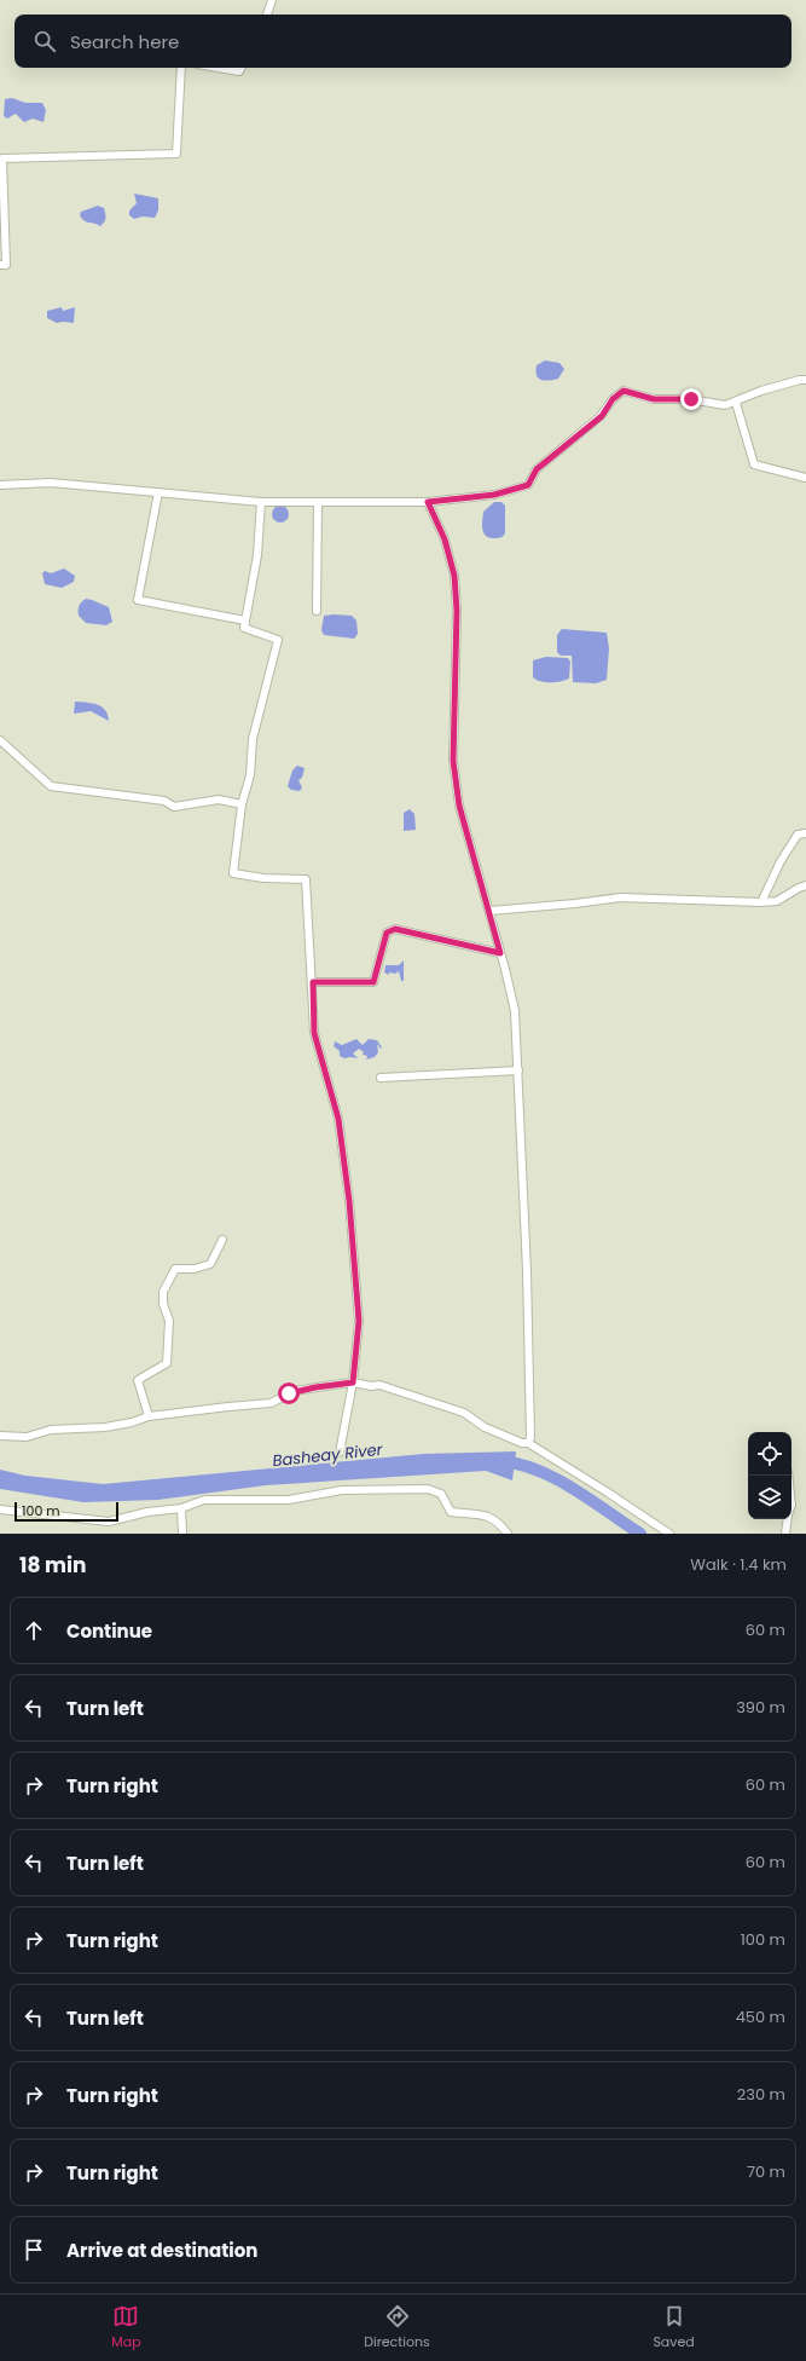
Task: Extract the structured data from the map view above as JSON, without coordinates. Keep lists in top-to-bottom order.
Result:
{
  "water": ["Basheay River"],
  "scale_bar": "100 m",
  "page": {
    "search": "Search here",
    "scale": "100 m",
    "heading": ["18 min", "Walk · 1.4 km"],
    "list": [
      ["Continue", "60 m"],
      ["Turn left", "390 m"],
      ["Turn right", "60 m"],
      ["Turn left", "60 m"],
      ["Turn right", "100 m"],
      ["Turn left", "450 m"],
      ["Turn right", "230 m"],
      ["Turn right", "70 m"],
      "Arrive at destination"
    ],
    "nav": ["Map", "Directions", "Saved"]
  }
}
